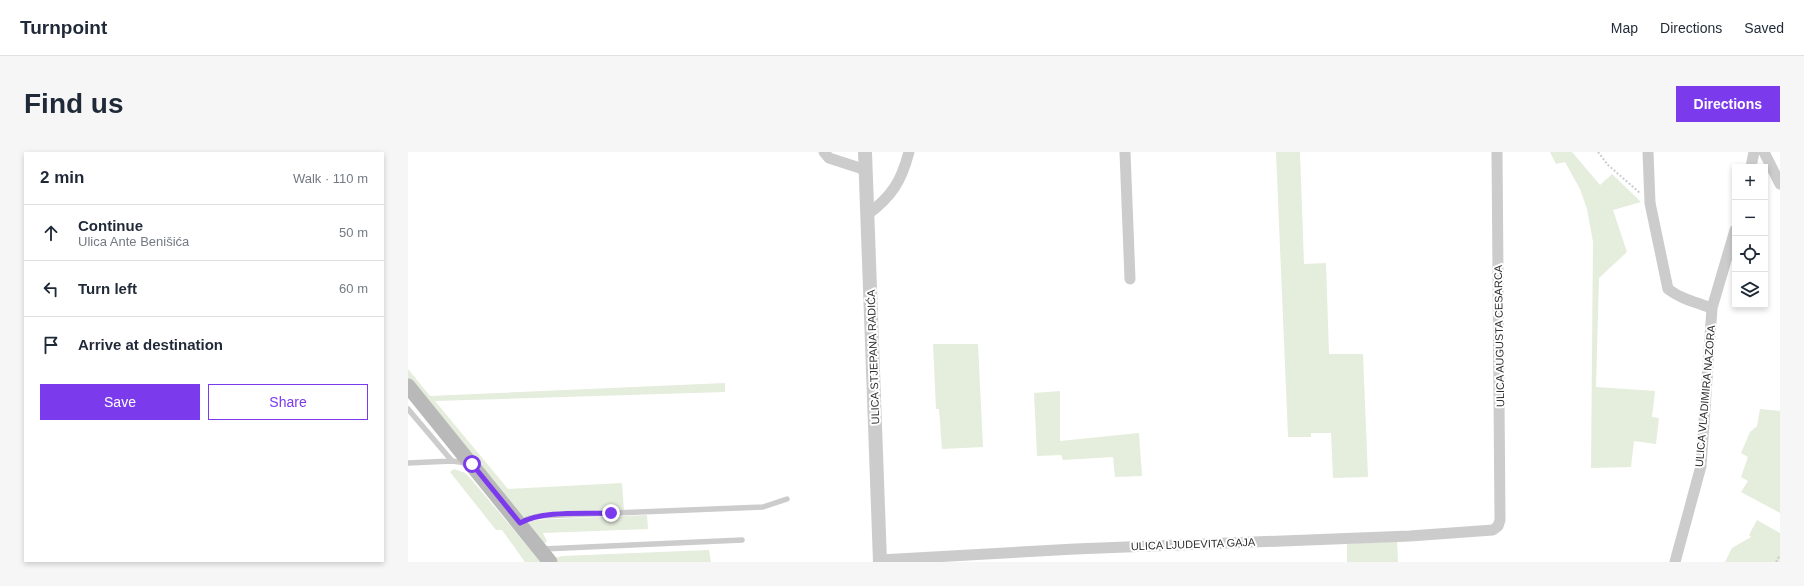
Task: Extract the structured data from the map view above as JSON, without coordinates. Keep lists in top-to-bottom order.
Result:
{
  "streets": {
    "street": [
      "ULICA AUGUSTA CESARCA",
      "ULICA STJEPANA RADIĆA",
      "ULICA VLADIMIRA NAZORA",
      "ULICA LJUDEVITA GAJA"
    ]
  },
  "crossings": [
    ["ULICA AUGUSTA CESARCA", "ULICA LJUDEVITA GAJA"],
    ["ULICA STJEPANA RADIĆA", "ULICA LJUDEVITA GAJA"]
  ],
  "page": {
    "header": "Turnpoint",
    "nav": ["Map", "Directions", "Saved"],
    "buttons": [
      "Directions",
      ["Save", "Share"]
    ],
    "title": "Find us",
    "heading": ["2 min", "Walk · 110 m"],
    "map_buttons": ["+", "−"],
    "list": [
      ["Continue", "Ulica Ante Benišića", "50 m"],
      ["Turn left", "60 m"],
      "Arrive at destination"
    ]
  }
}
